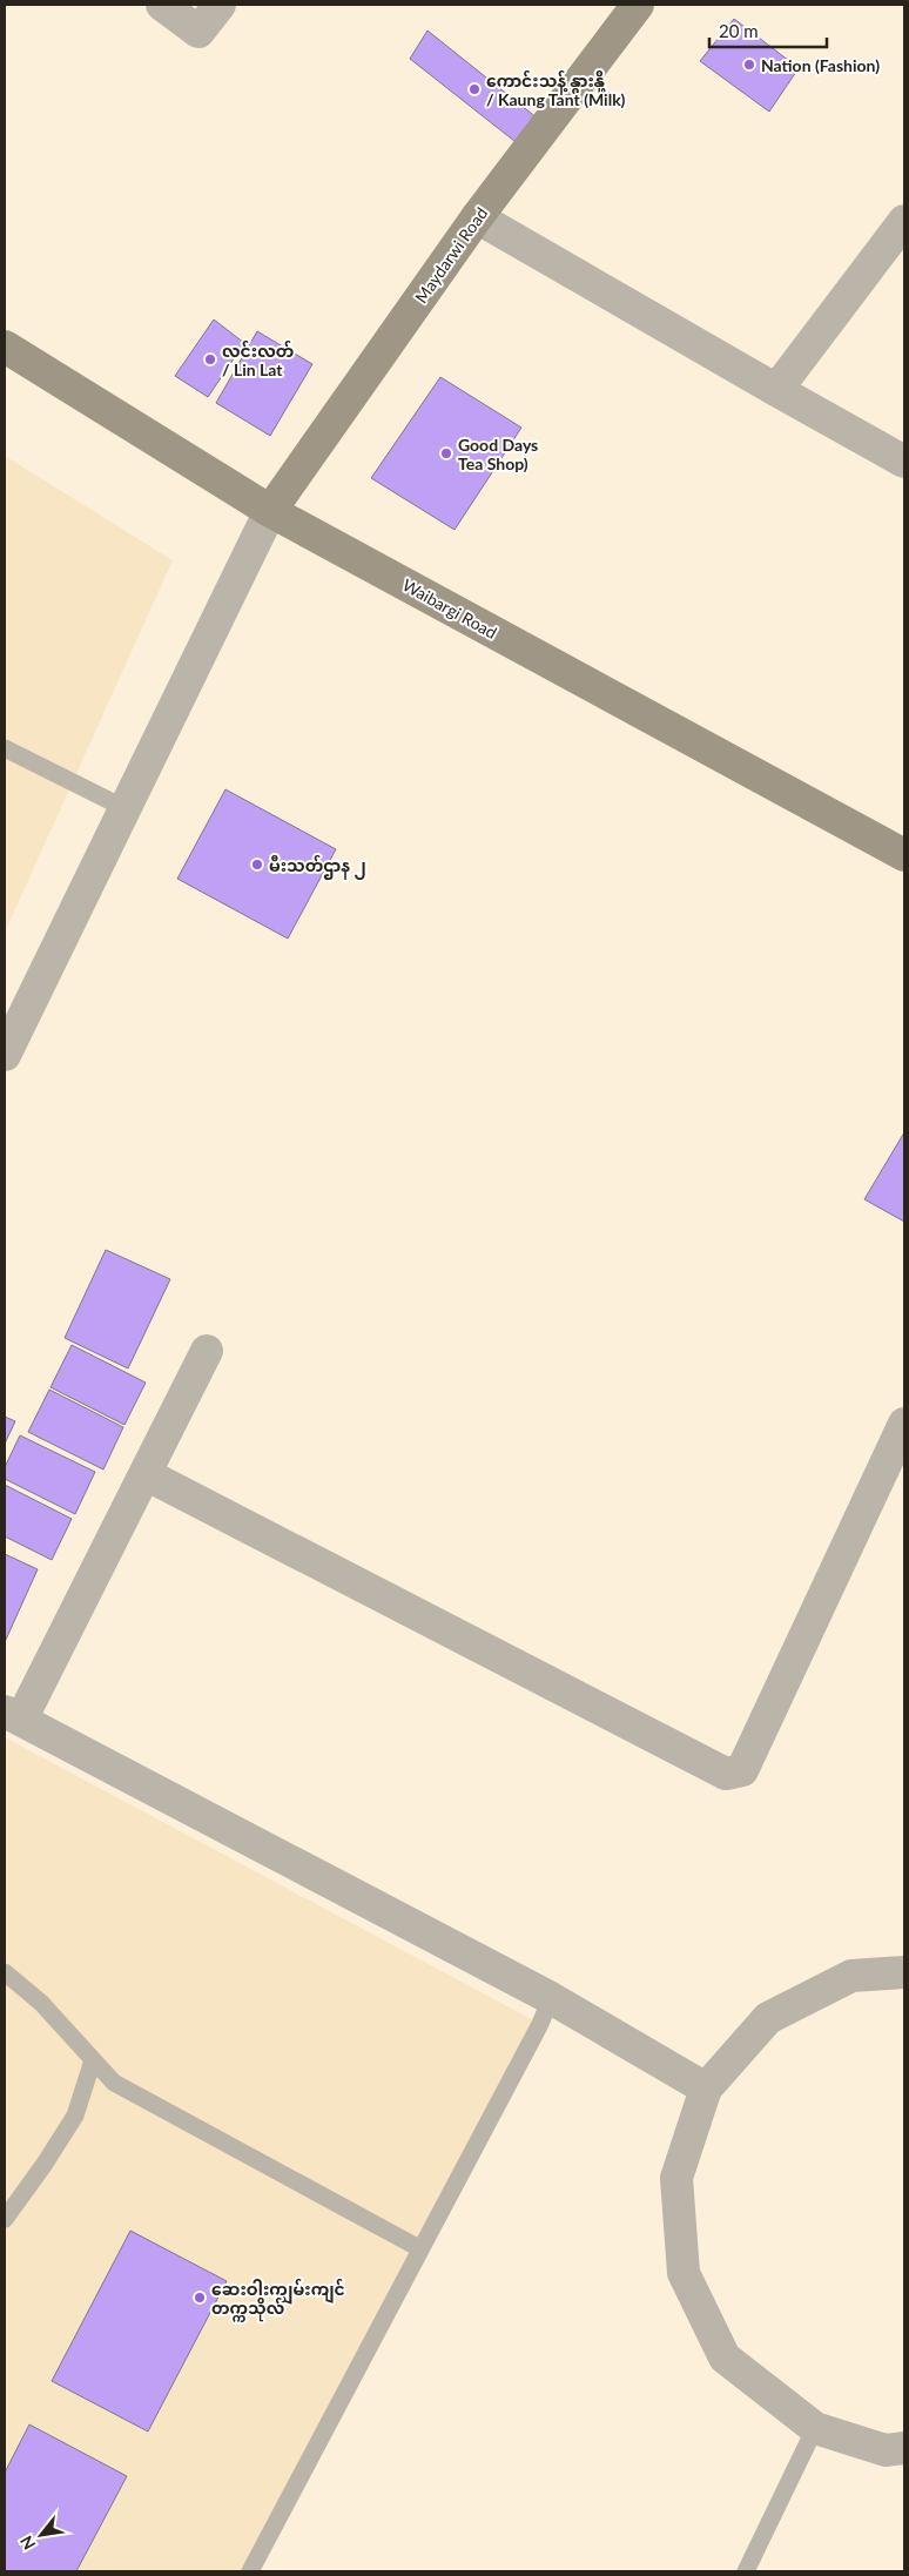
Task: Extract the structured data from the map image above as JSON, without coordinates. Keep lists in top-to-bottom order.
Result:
{
  "streets": {
    "street": ["Maydarwi Road", "Waibargi Road"]
  },
  "crossings": [
    ["Maydarwi Road", "Waibargi Road"]
  ],
  "places": [
    "Nation (Fashion)",
    "ကောင်းသန့် နွားနို့ / Kaung Tant (Milk)",
    "လင်းလတ် / Lin Lat",
    "Good Days Tea Shop)",
    "မီးသတ်ဌာန ၂",
    "ဆေးဝါးကျွမ်းကျင် တက္ကသိုလ်"
  ],
  "scale_bar": "20 m",
  "north": "bottom left"
}
